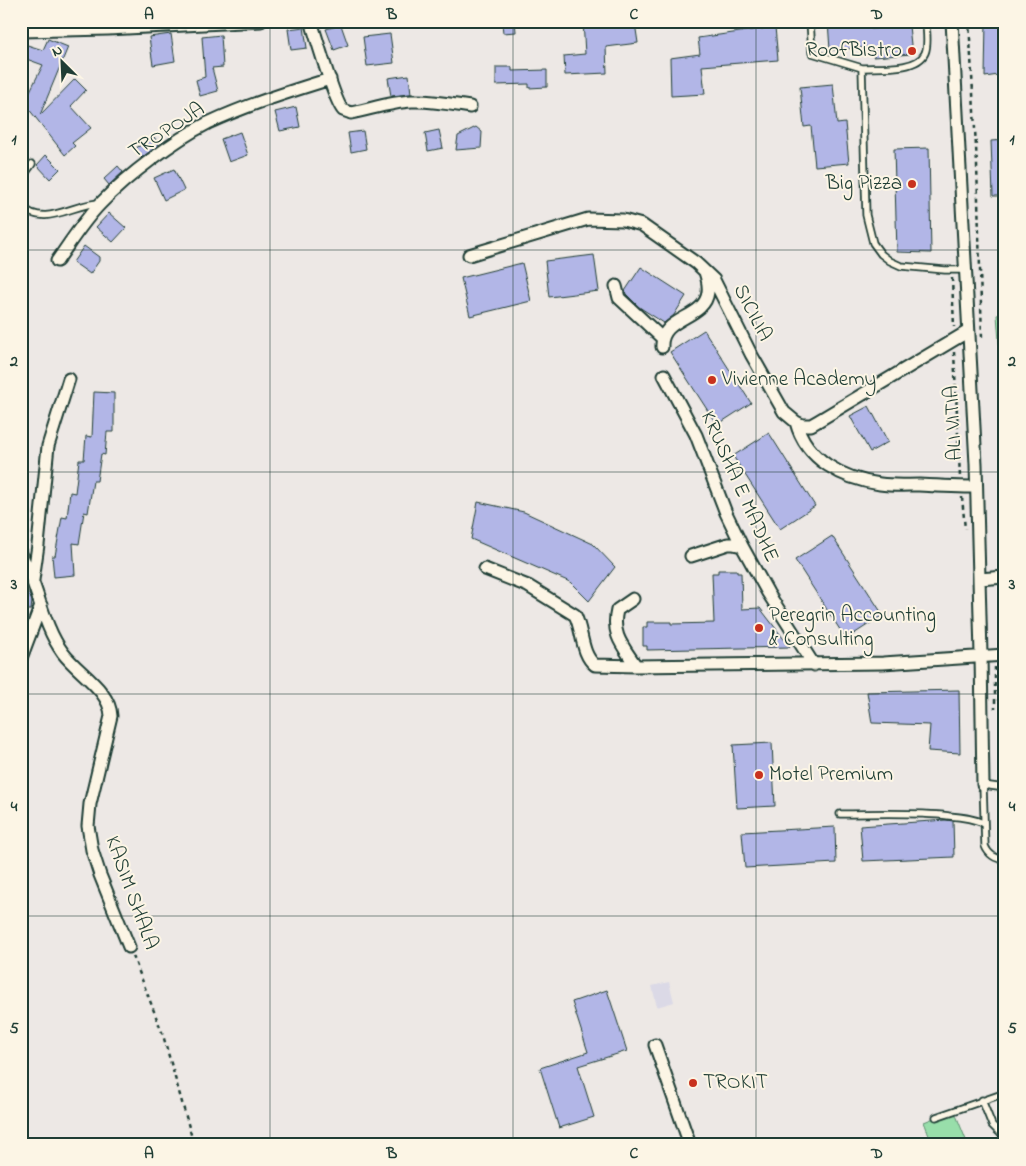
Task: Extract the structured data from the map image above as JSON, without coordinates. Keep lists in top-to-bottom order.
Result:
{
  "streets": {
    "street": [
      "TROPOJA",
      "SICILIA",
      "ALI VITIA",
      "KRUSHA E MADHE",
      "KASIM SHALA"
    ]
  },
  "crossings": [
    ["SICILIA", "ALI VITIA"]
  ],
  "places": [
    "RoofBistro",
    "Big Pizza",
    "Vivienne Academy",
    "Peregrin Accounting & Consulting",
    "Motel Premium",
    "TROKIT"
  ],
  "north": "top left",
  "grid": {
    "columns": [
      "A",
      "B",
      "C",
      "D"
    ],
    "rows": [
      "1",
      "2",
      "3",
      "4",
      "5"
    ]
  }
}
